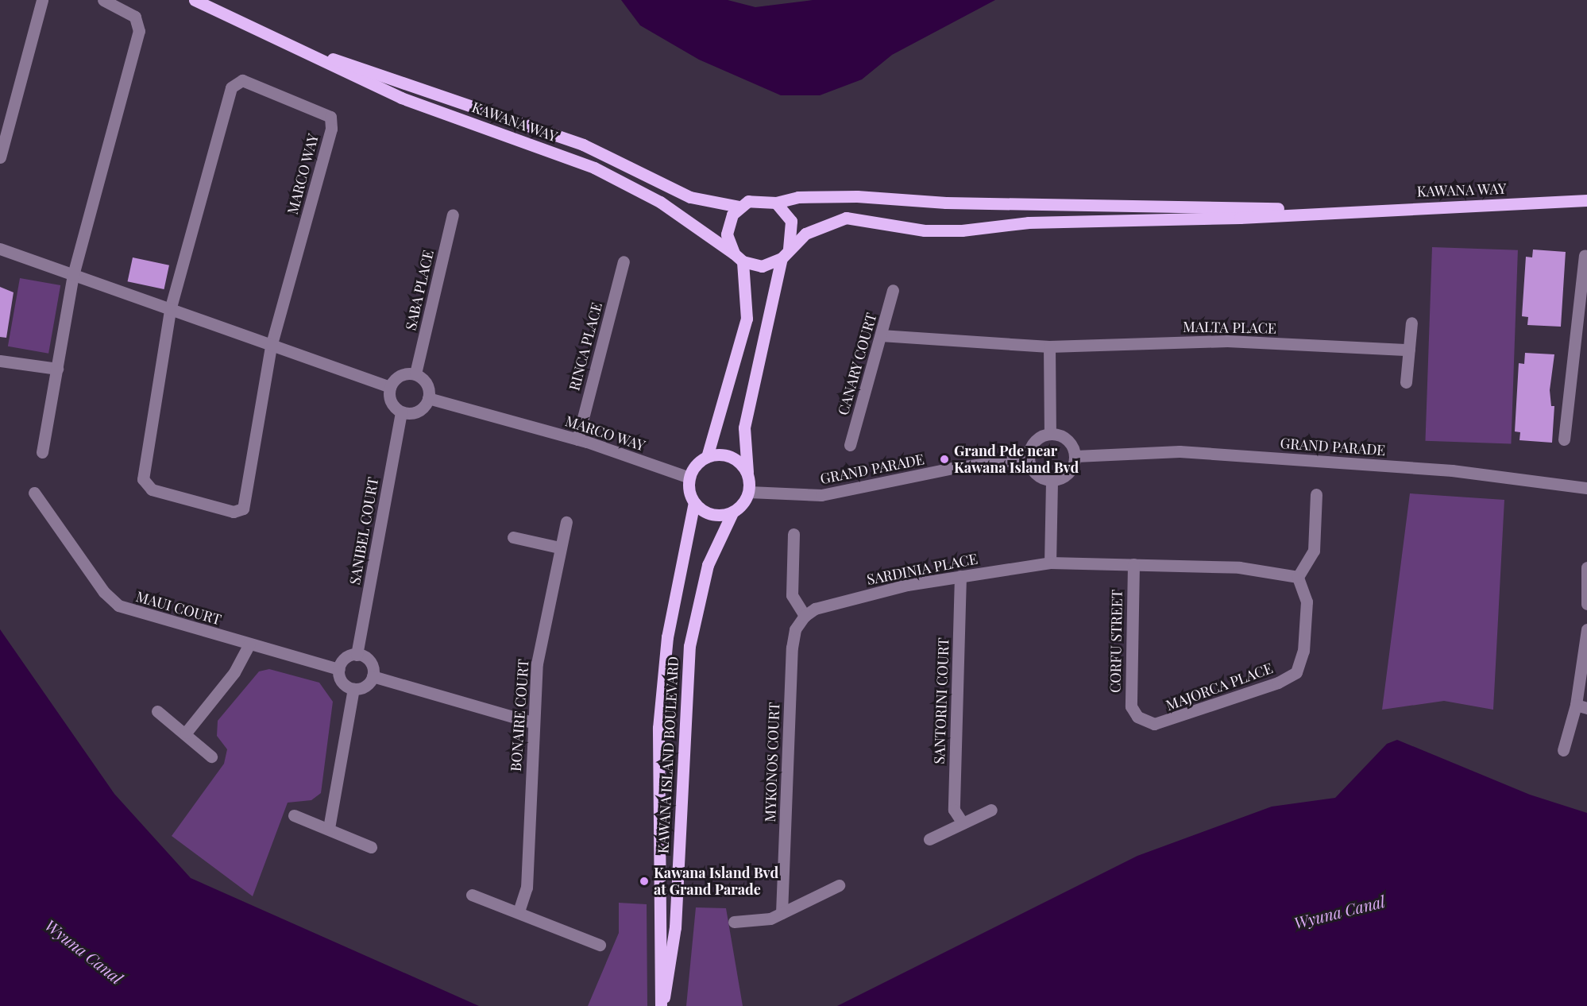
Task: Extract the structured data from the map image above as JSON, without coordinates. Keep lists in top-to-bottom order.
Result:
{
  "streets": {
    "main road": ["KAWANA WAY", "KAWANA ISLAND BOULEVARD"],
    "street": [
      "MARCO WAY",
      "SABA PLACE",
      "MALTA PLACE",
      "RINCA PLACE",
      "CANARY COURT",
      "GRAND PARADE",
      "SANIBEL COURT",
      "SARDINIA PLACE",
      "MAUI COURT",
      "CORFU STREET",
      "MAJORCA PLACE",
      "SANTORINI COURT",
      "BONAIRE COURT",
      "MYKONOS COURT"
    ]
  },
  "crossings": [
    ["MARCO WAY", "SABA PLACE"],
    ["MARCO WAY", "RINCA PLACE"],
    ["MARCO WAY", "GRAND PARADE"],
    ["MARCO WAY", "SANIBEL COURT"],
    ["MARCO WAY", "KAWANA ISLAND BOULEVARD"],
    ["SABA PLACE", "SANIBEL COURT"],
    ["MALTA PLACE", "CANARY COURT"],
    ["GRAND PARADE", "KAWANA ISLAND BOULEVARD"],
    ["SANIBEL COURT", "MAUI COURT"],
    ["SARDINIA PLACE", "CORFU STREET"],
    ["SARDINIA PLACE", "MAJORCA PLACE"],
    ["SARDINIA PLACE", "SANTORINI COURT"],
    ["SARDINIA PLACE", "MYKONOS COURT"],
    ["CORFU STREET", "MAJORCA PLACE"]
  ],
  "water": ["Wyuna Canal"],
  "places": ["Grand Pde near Kawana Island Bvd", "Kawana Island Bvd at Grand Parade"]
}
